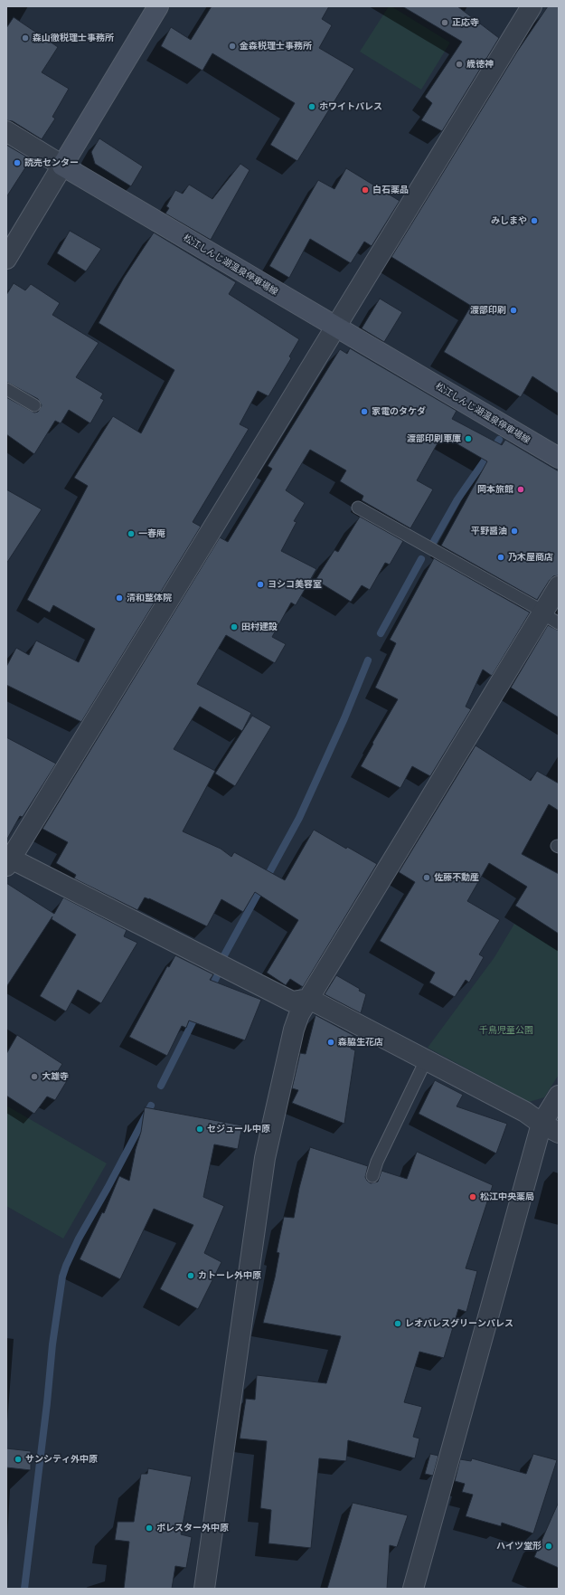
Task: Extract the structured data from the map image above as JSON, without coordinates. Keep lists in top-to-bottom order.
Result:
{
  "streets": {
    "main road": ["松江しんじ湖温泉停車場線"]
  },
  "parks": ["千鳥児童公園"],
  "places": [
    "正応寺",
    "森山徹税理士事務所",
    "金森税理士事務所",
    "歳徳神",
    "ホワイトパレス",
    "読売センター",
    "白石薬品",
    "みしまや",
    "渡部印刷",
    "家電のタケダ",
    "渡部印刷車庫",
    "岡本旅館",
    "平野醤油",
    "一春庵",
    "乃木屋商店",
    "ヨシコ美容室",
    "清和整体院",
    "田村建設",
    "佐藤不動産",
    "森脇生花店",
    "大雄寺",
    "セジュール中原",
    "松江中央薬局",
    "カトーレ外中原",
    "レオパレスグリーンパレス",
    "サンシティ外中原",
    "ポレスター外中原",
    "ハイツ堂形"
  ]
}
